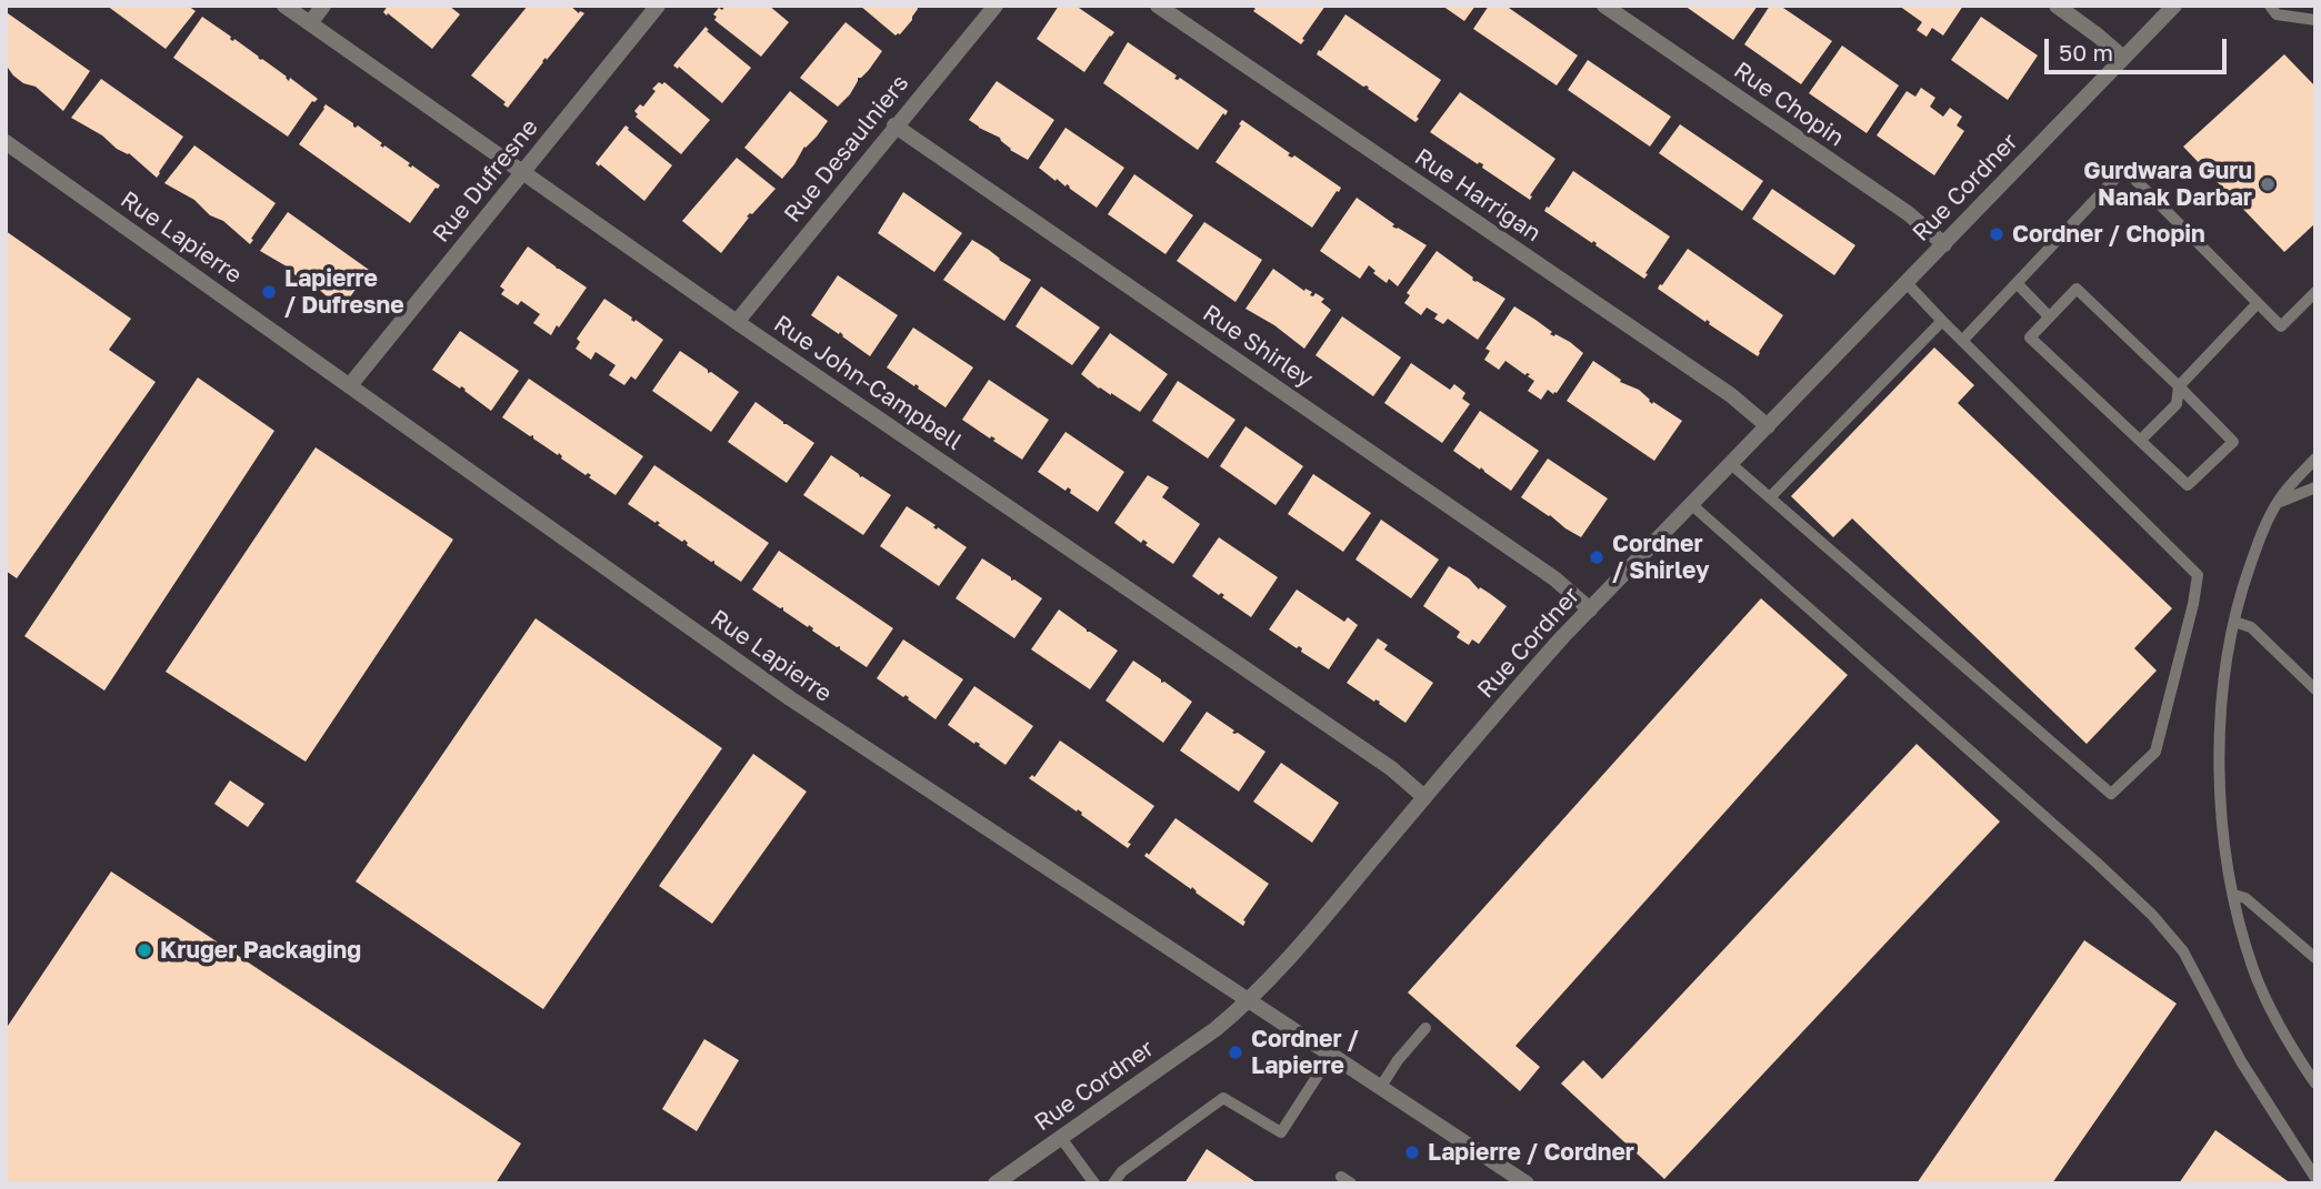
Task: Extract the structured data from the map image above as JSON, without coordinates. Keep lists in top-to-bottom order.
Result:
{
  "streets": {
    "street": [
      "Rue Chopin",
      "Rue Desaulniers",
      "Rue Dufresne",
      "Rue Cordner",
      "Rue Harrigan",
      "Rue Lapierre",
      "Rue Shirley",
      "Rue John-Campbell"
    ]
  },
  "crossings": [
    ["Rue Chopin", "Rue Cordner"],
    ["Rue Desaulniers", "Rue Shirley"],
    ["Rue Desaulniers", "Rue John-Campbell"],
    ["Rue Dufresne", "Rue Lapierre"],
    ["Rue Dufresne", "Rue John-Campbell"],
    ["Rue Cordner", "Rue Harrigan"],
    ["Rue Cordner", "Rue Lapierre"],
    ["Rue Cordner", "Rue Shirley"],
    ["Rue Cordner", "Rue John-Campbell"]
  ],
  "places": [
    "Gurdwara Guru Nanak Darbar",
    "Cordner / Chopin",
    "Lapierre / Dufresne",
    "Cordner / Shirley",
    "Kruger Packaging",
    "Cordner / Lapierre",
    "Lapierre / Cordner"
  ],
  "scale_bar": "50 m"
}
